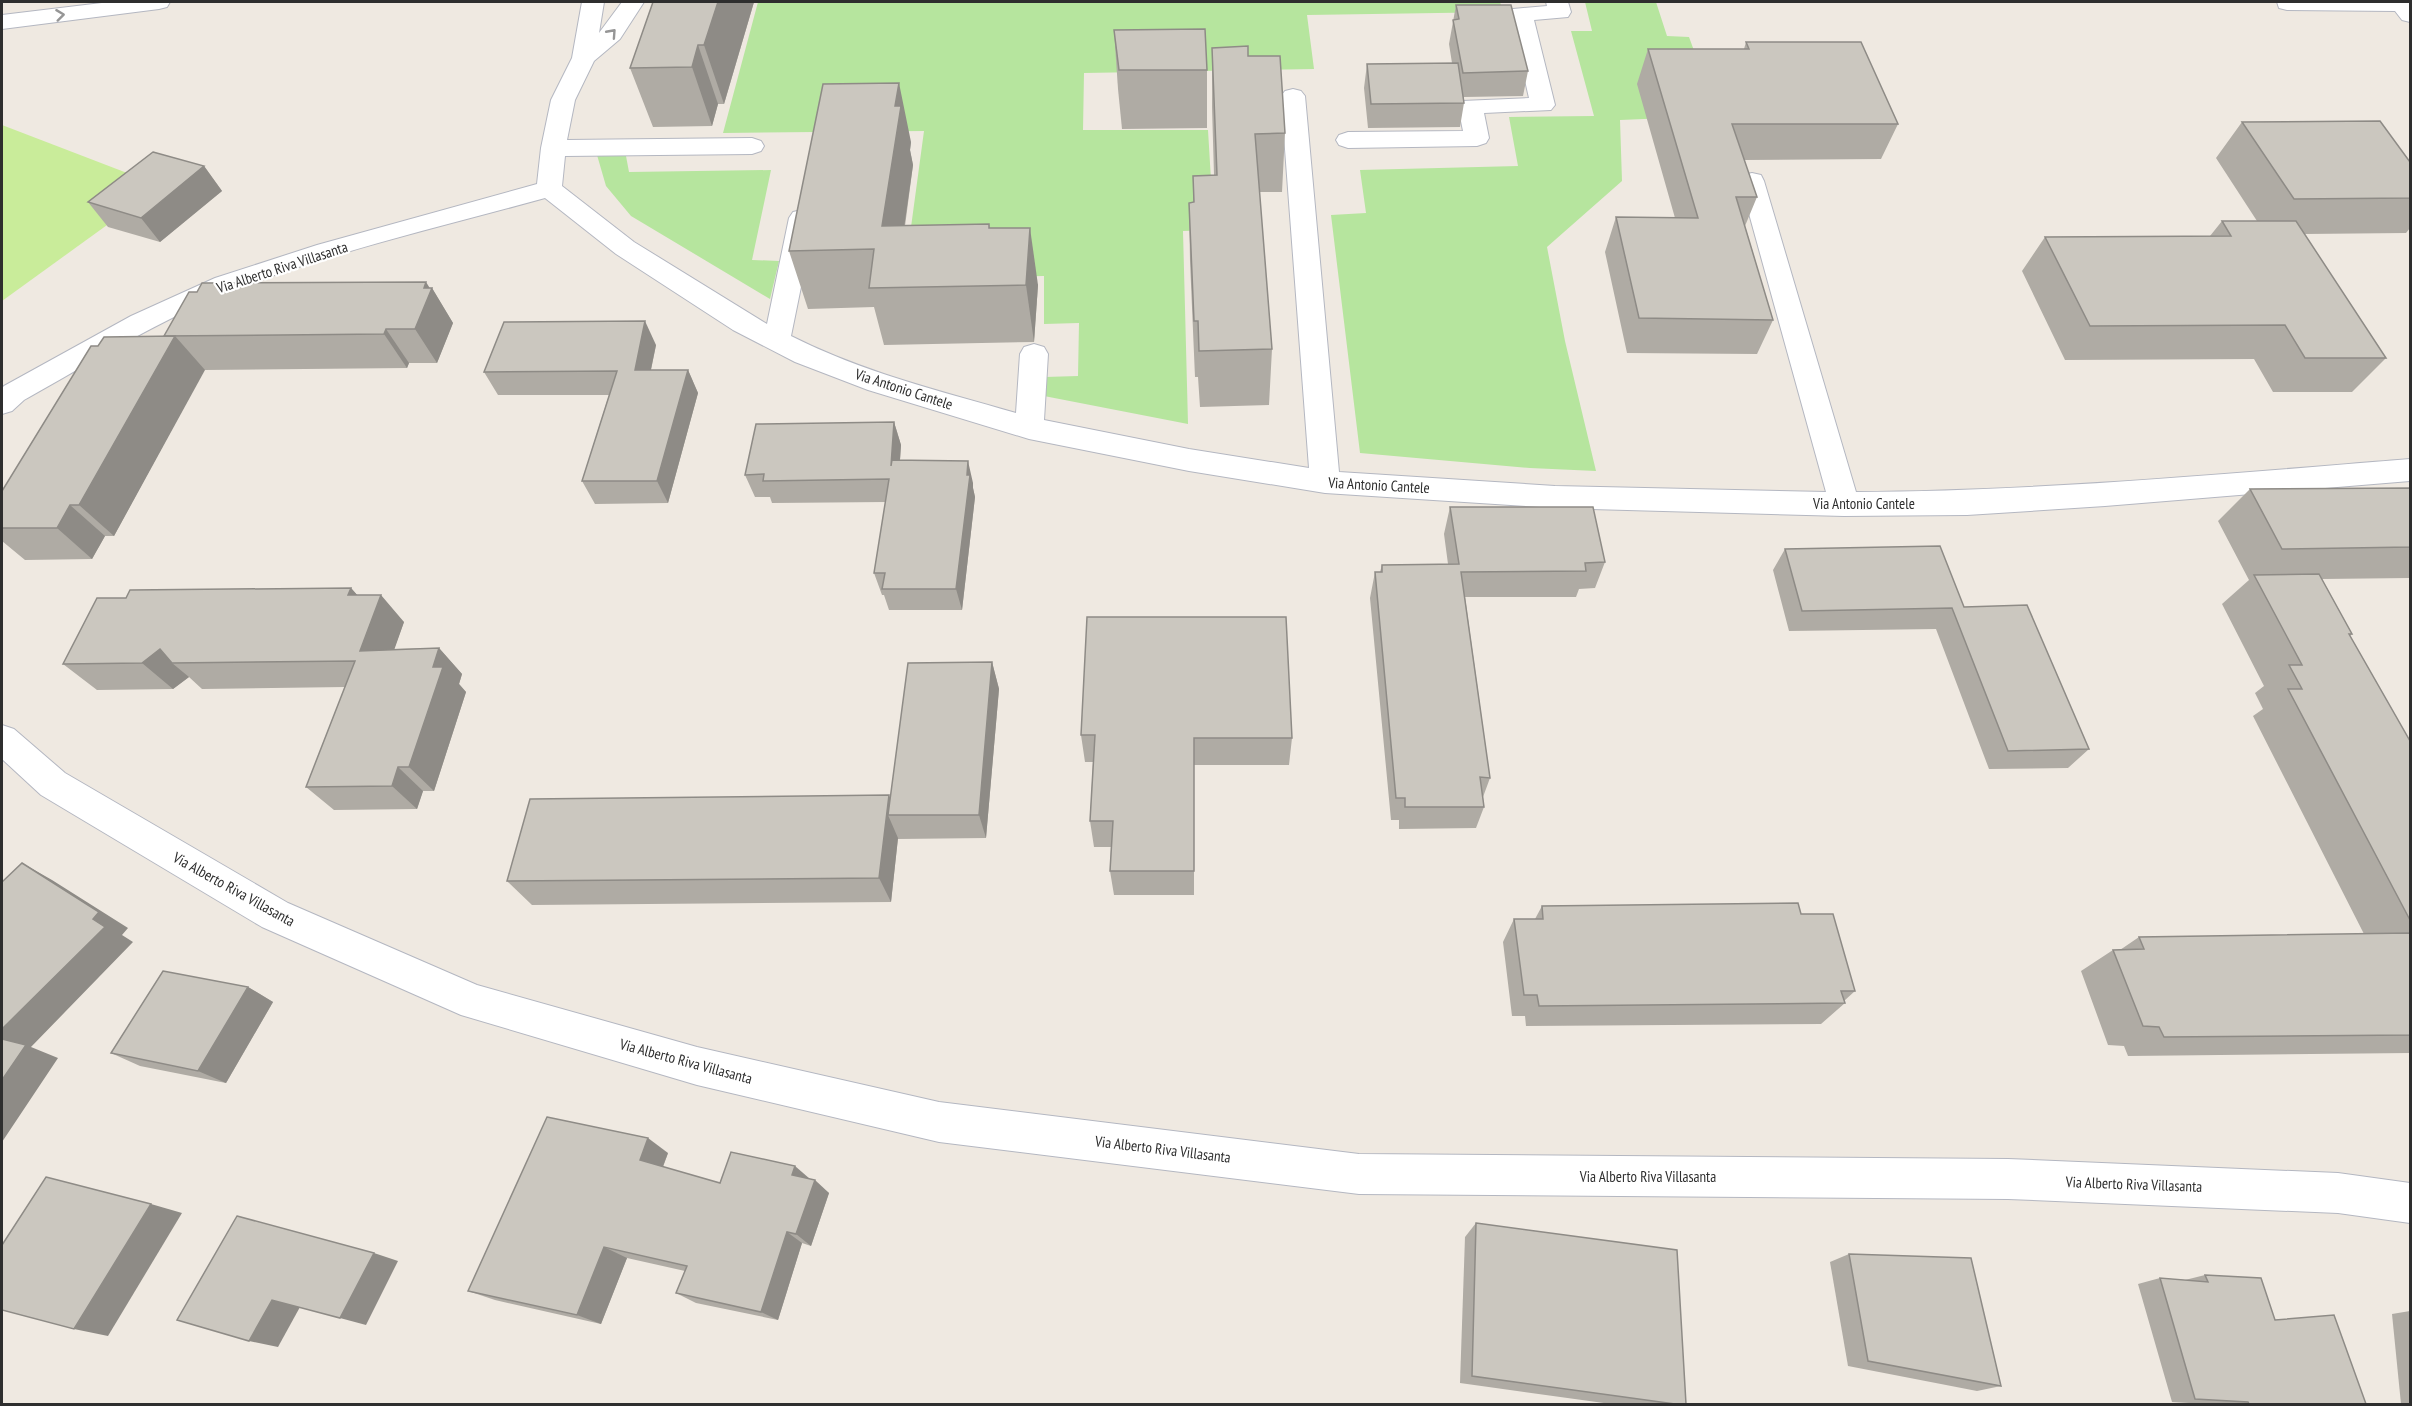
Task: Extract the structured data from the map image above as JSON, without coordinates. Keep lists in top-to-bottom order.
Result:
{
  "streets": {
    "street": ["Via Alberto Riva Villasanta", "Via Antonio Cantele"]
  },
  "crossings": [
    ["Via Alberto Riva Villasanta", "Via Antonio Cantele"]
  ]
}
